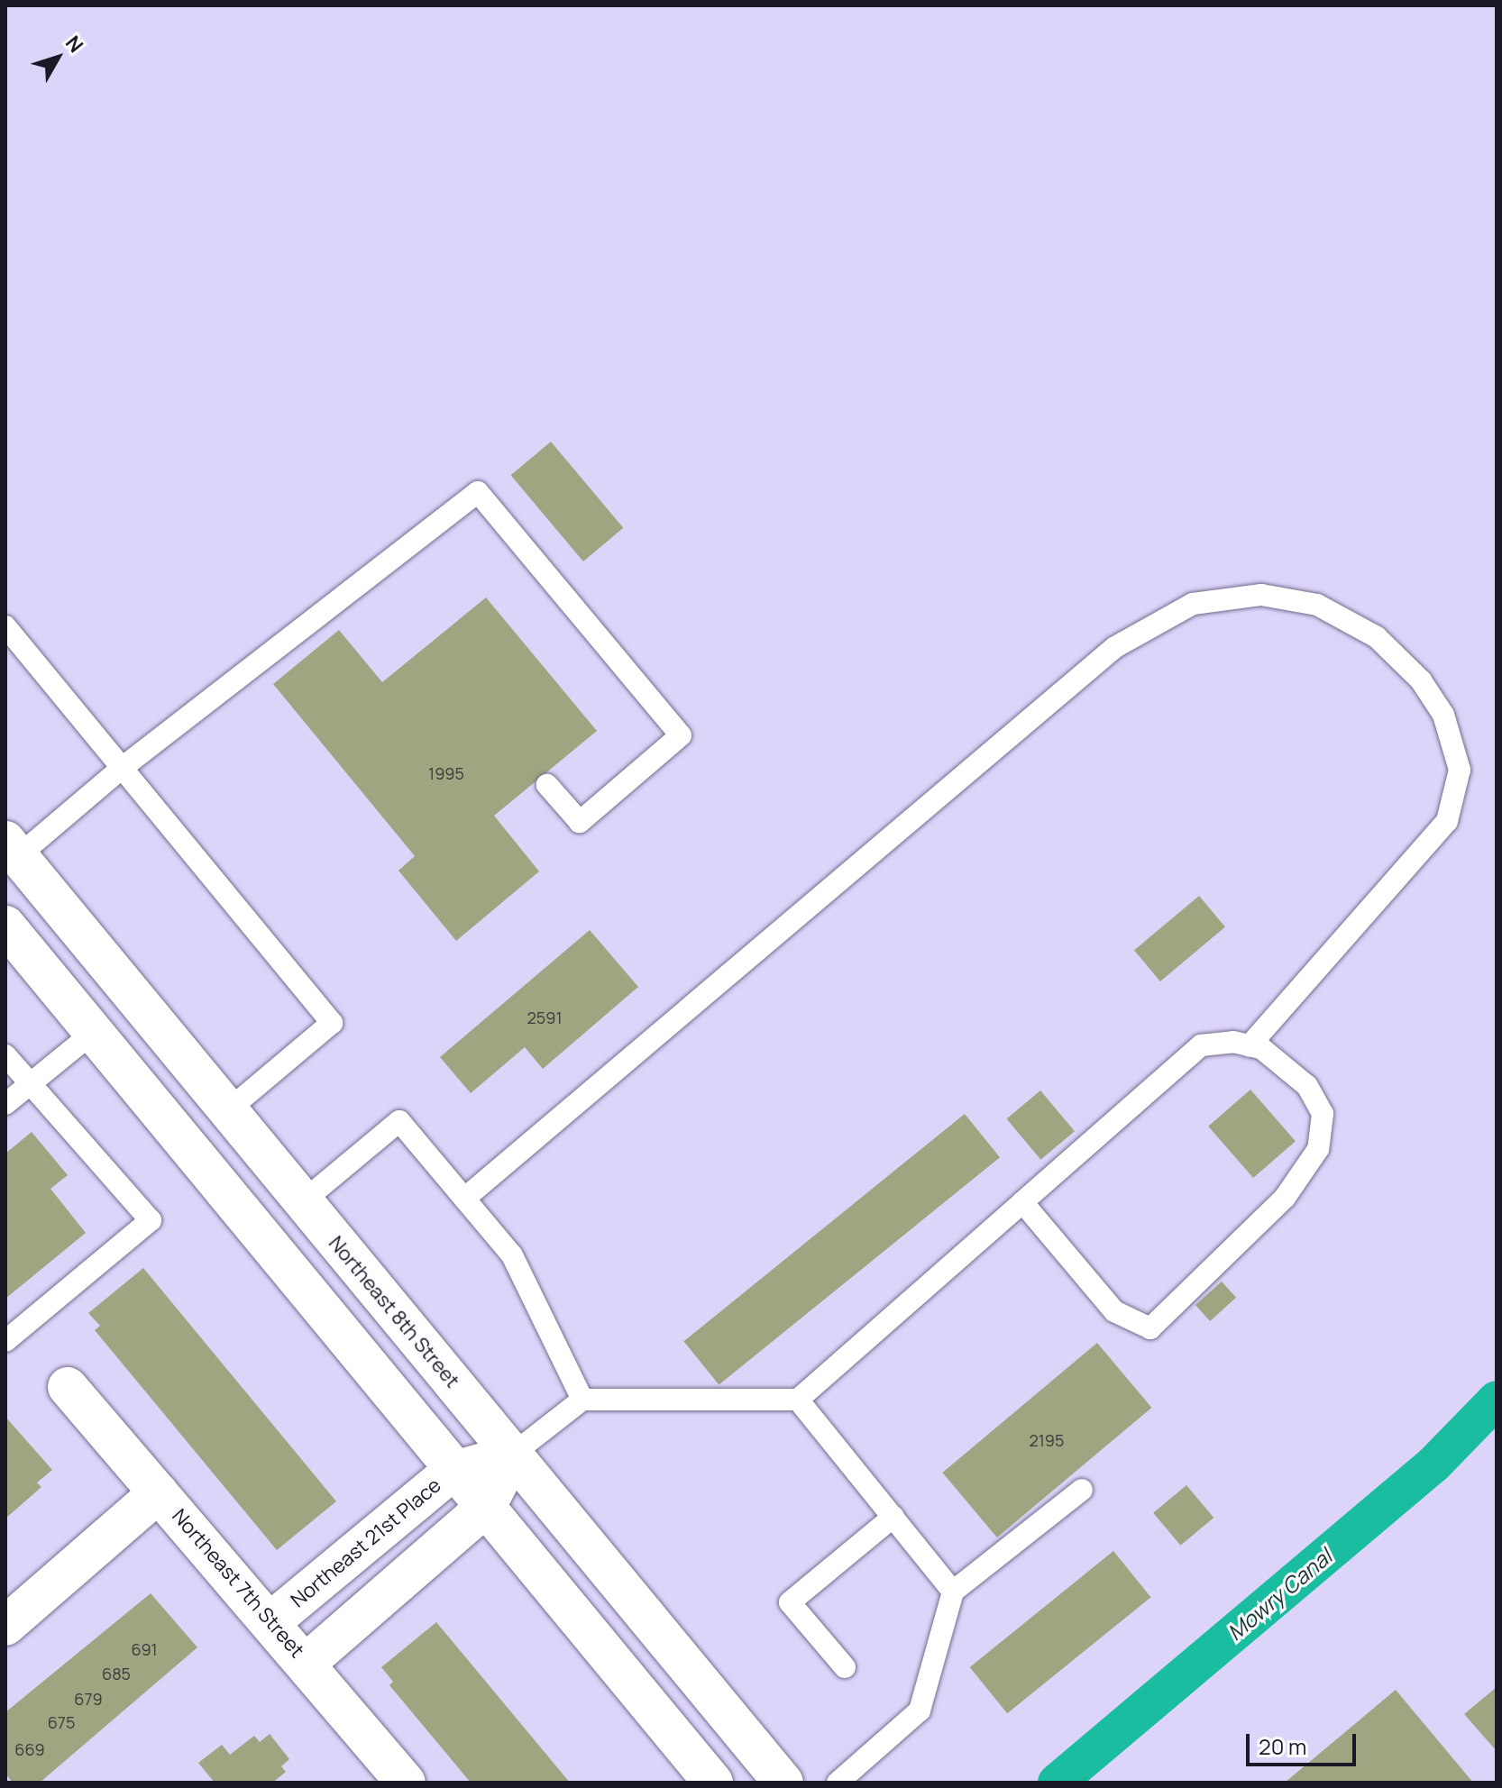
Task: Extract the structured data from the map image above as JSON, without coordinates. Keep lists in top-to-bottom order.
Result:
{
  "streets": {
    "main road": ["Northeast 8th Street", "Northeast 21st Place", "Northeast 7th Street"]
  },
  "crossings": [
    ["Northeast 8th Street", "Northeast 21st Place"],
    ["Northeast 21st Place", "Northeast 7th Street"]
  ],
  "water": ["Mowry Canal"],
  "house_numbers": [
    "1995",
    "2591",
    "2195",
    "691",
    "685",
    "679",
    "675",
    "669"
  ],
  "scale_bar": "20 m",
  "north": "top right"
}
